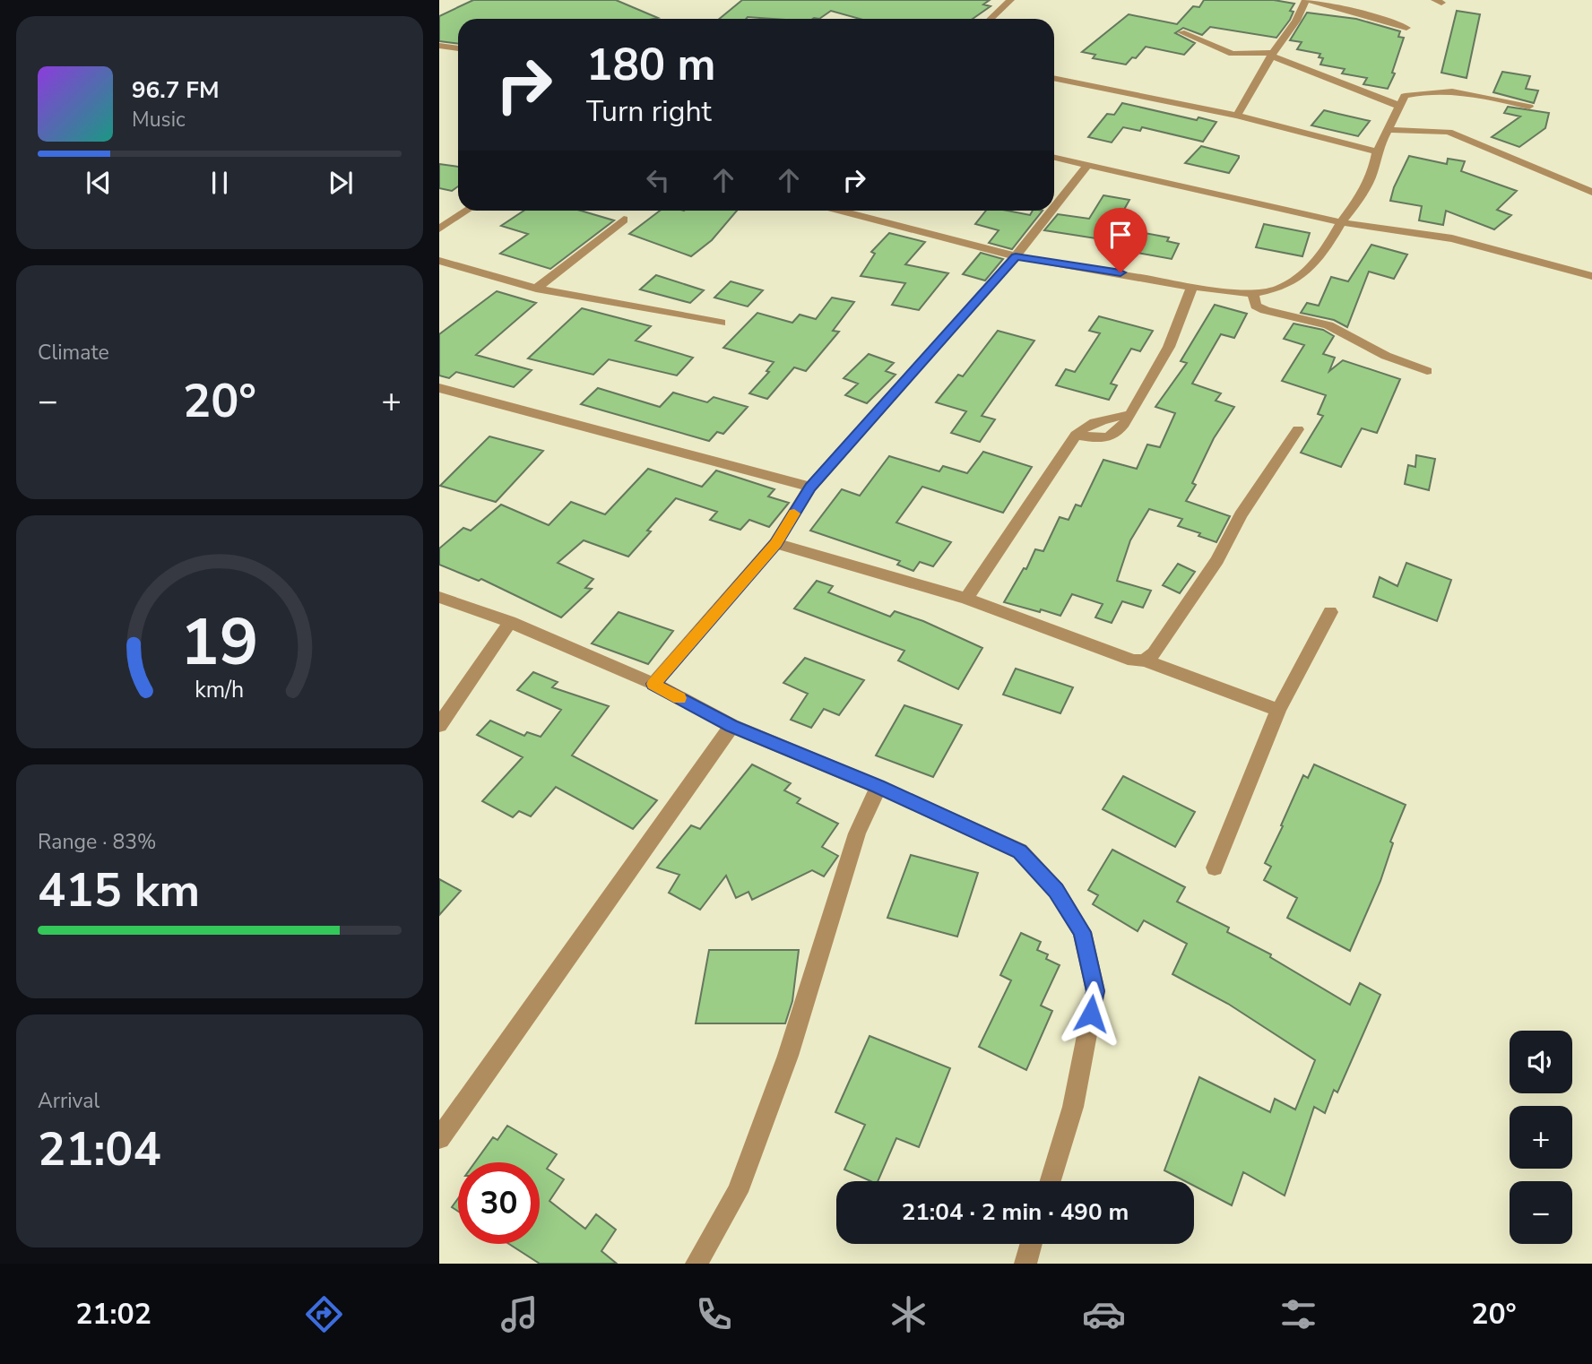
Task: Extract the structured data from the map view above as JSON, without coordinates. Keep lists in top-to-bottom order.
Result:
{
  "page": {
    "turn": ["180 m", "Turn right"],
    "song": ["96.7 FM", "Music"],
    "tile": [
      "Climate",
      ["Range · 83%", "415 km"],
      ["Arrival", "21:04"]
    ],
    "heat": ["−", "20°", "+"],
    "map_buttons": ["+", "−"],
    "limit": "30",
    "trip": "21:04 · 2 min · 490 m",
    "tabs": ["21:02", "20°"],
    "gauge": ["19", "km/h"]
  }
}
